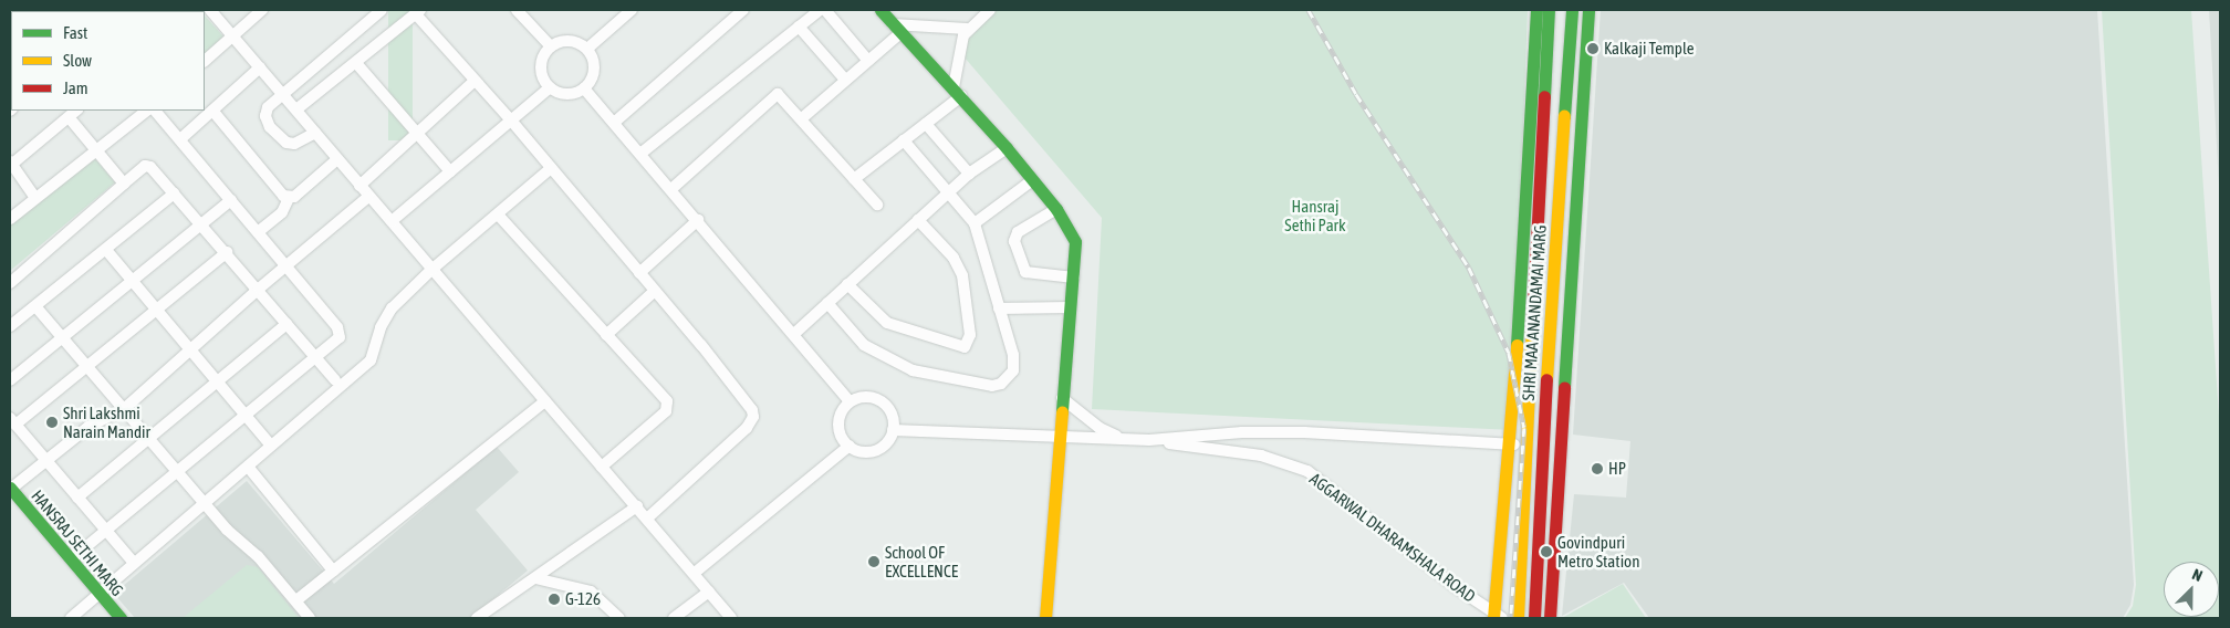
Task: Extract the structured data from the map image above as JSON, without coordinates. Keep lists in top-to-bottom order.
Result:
{
  "streets": {
    "main road": ["SHRI MAA ANANDAMAI MARG", "HANSRAJ SETHI MARG"],
    "street": ["AGGARWAL DHARAMSHALA ROAD"]
  },
  "parks": ["Hansraj Sethi Park"],
  "places": [
    "Kalkaji Temple",
    "Shri Lakshmi Narain Mandir",
    "HP",
    "Govindpuri Metro Station",
    "School OF EXCELLENCE",
    "G-126"
  ],
  "legend": ["Fast", "Slow", "Jam"],
  "north": "top right"
}
